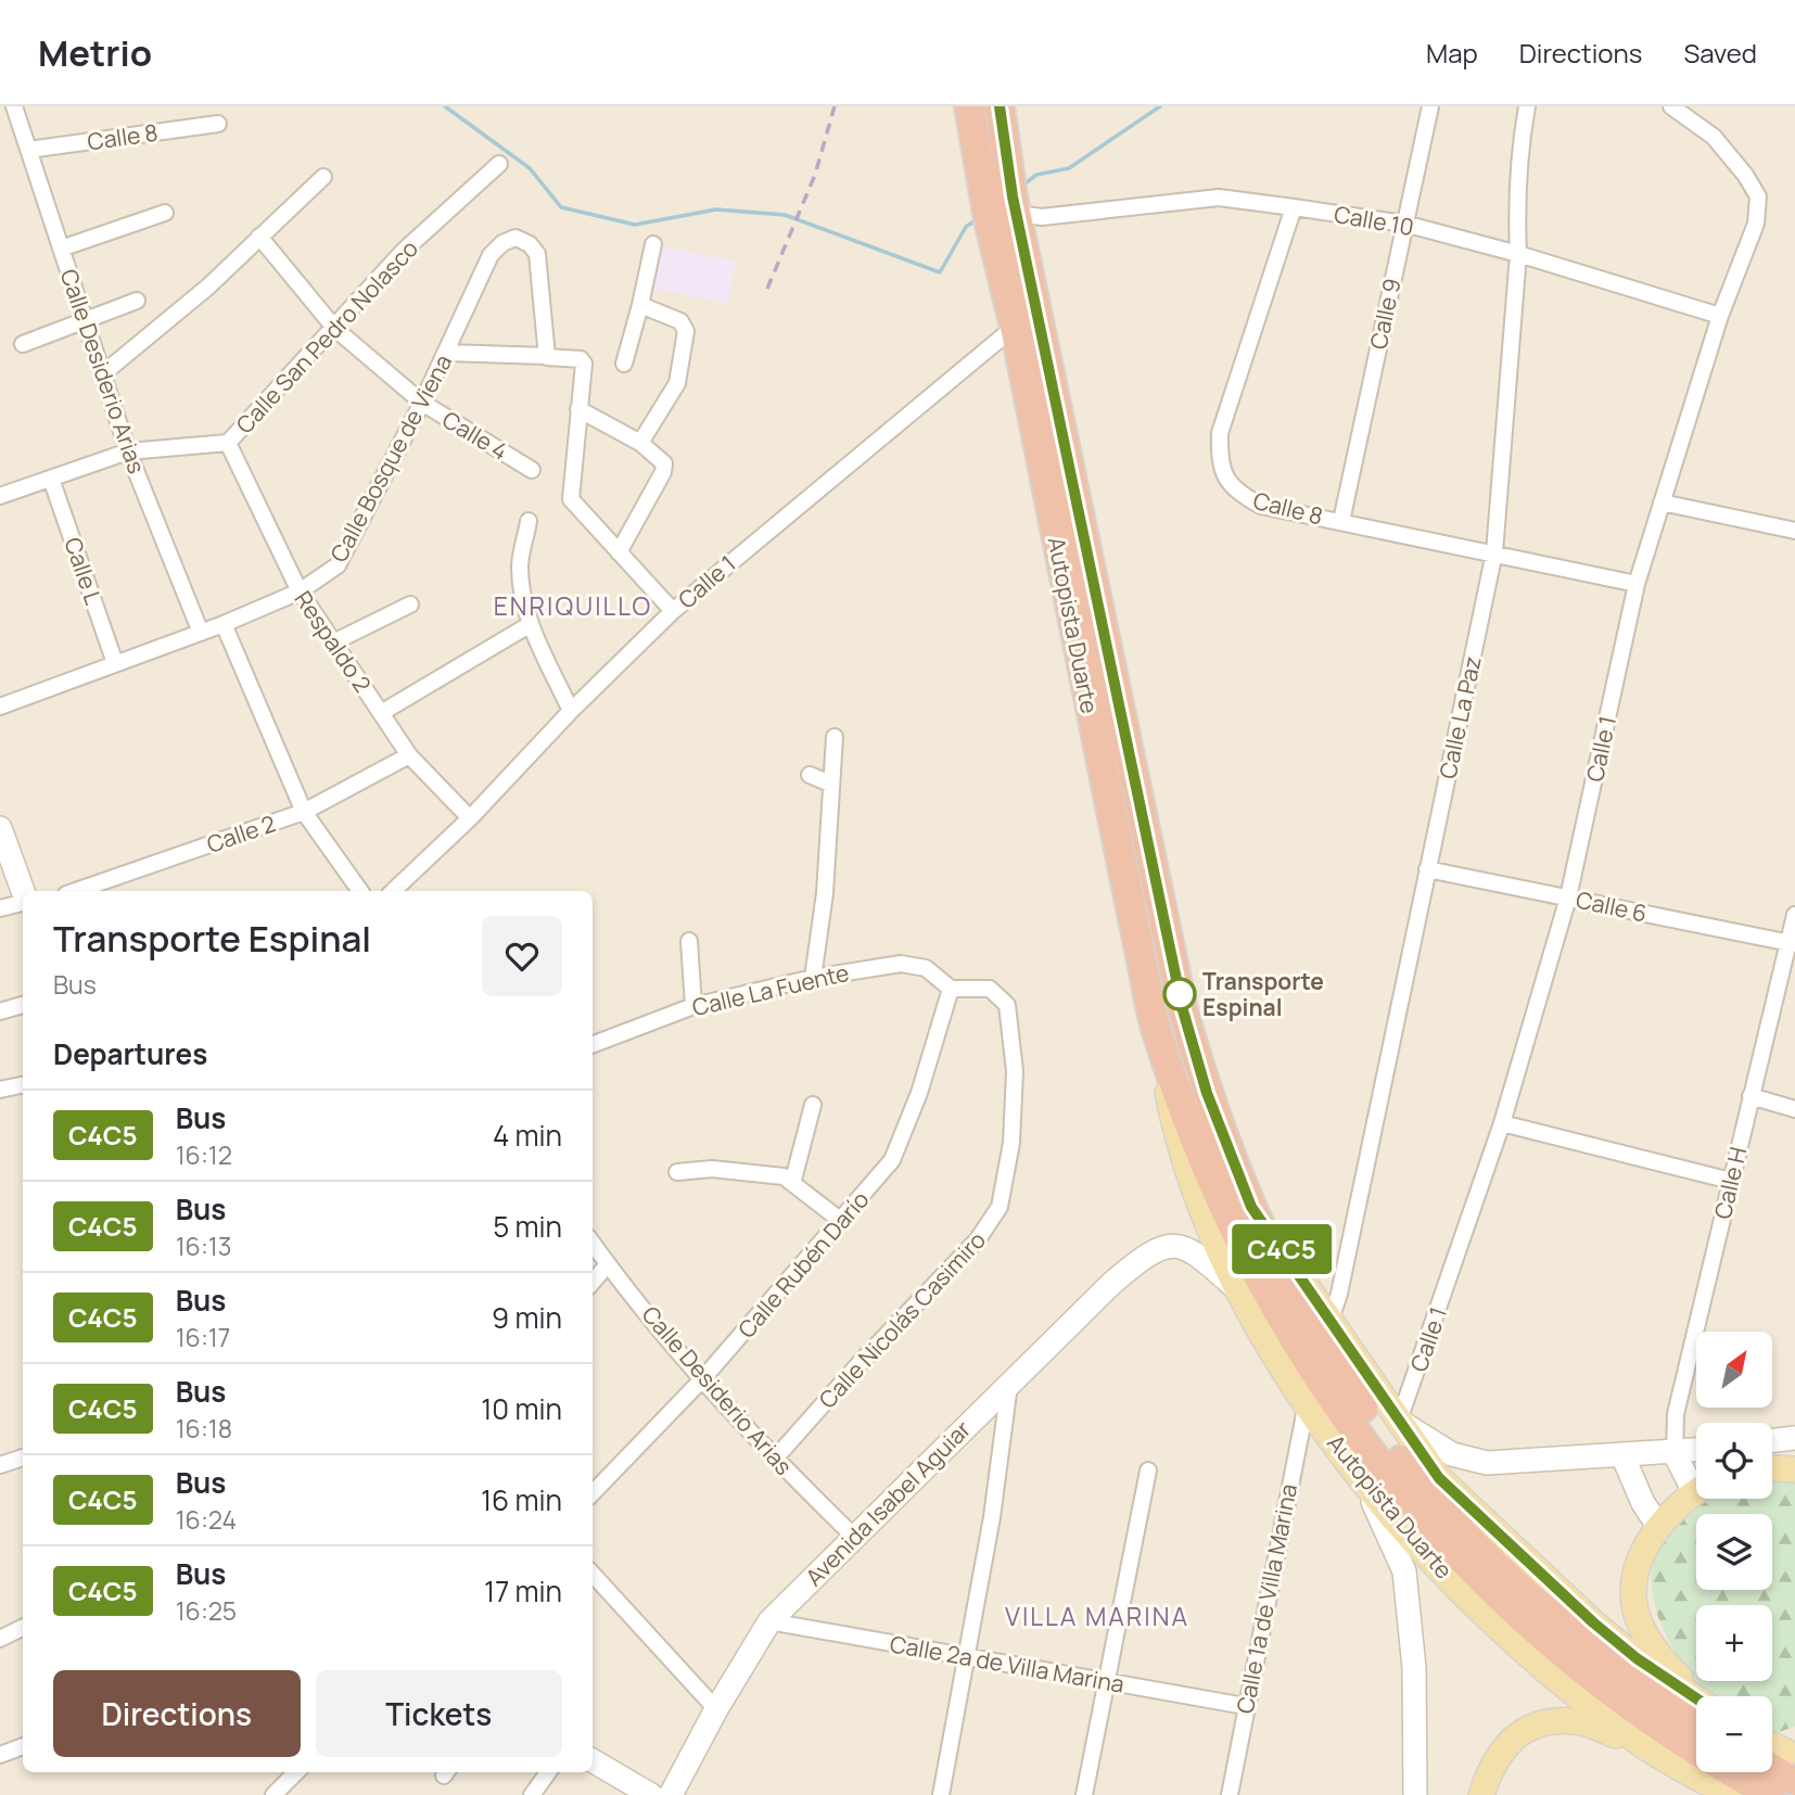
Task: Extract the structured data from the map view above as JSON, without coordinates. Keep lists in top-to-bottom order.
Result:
{
  "streets": {
    "highway": ["Autopista Duarte"],
    "main road": ["Avenida Isabel Aguiar"],
    "street": [
      "Calle 8",
      "Calle 10",
      "Calle 9",
      "Calle San Pedro Nolasco",
      "Calle Desiderio Arias",
      "Calle 4",
      "Calle Bosque de Viena",
      "Calle L",
      "Calle 1",
      "Respaldo 2",
      "Calle La Paz",
      "Calle 2",
      "Calle 6",
      "Calle La Fuente",
      "Calle H",
      "Calle Rubén Darío",
      "Calle Nicolás Casimiro",
      "Calle 1a de Villa Marina",
      "Calle 2a de Villa Marina"
    ]
  },
  "crossings": [
    ["Calle 8", "Calle 10"],
    ["Calle 8", "Calle 9"],
    ["Calle 8", "Calle Desiderio Arias"],
    ["Calle 8", "Calle 1"],
    ["Calle 8", "Calle La Paz"],
    ["Calle 10", "Calle 9"],
    ["Calle 10", "Calle 1"],
    ["Calle 10", "Autopista Duarte"],
    ["Calle 10", "Calle La Paz"],
    ["Calle San Pedro Nolasco", "Calle Desiderio Arias"],
    ["Calle San Pedro Nolasco", "Calle 4"],
    ["Calle San Pedro Nolasco", "Calle L"],
    ["Calle San Pedro Nolasco", "Respaldo 2"],
    ["Calle Desiderio Arias", "Calle Bosque de Viena"],
    ["Calle Desiderio Arias", "Calle Rubén Darío"],
    ["Calle Desiderio Arias", "Calle Nicolás Casimiro"],
    ["Calle Desiderio Arias", "Avenida Isabel Aguiar"],
    ["Calle 4", "Calle Bosque de Viena"],
    ["Calle Bosque de Viena", "Calle L"],
    ["Calle Bosque de Viena", "Respaldo 2"],
    ["Calle 1", "Autopista Duarte"],
    ["Calle 1", "Respaldo 2"],
    ["Calle 1", "Calle 6"],
    ["Autopista Duarte", "Calle La Paz"],
    ["Autopista Duarte", "Avenida Isabel Aguiar"],
    ["Autopista Duarte", "Calle 1a de Villa Marina"],
    ["Respaldo 2", "Calle 2"],
    ["Calle La Paz", "Calle 6"],
    ["Calle 6", "Calle H"],
    ["Calle La Fuente", "Calle Rubén Darío"],
    ["Calle La Fuente", "Calle Nicolás Casimiro"],
    ["Calle Rubén Darío", "Calle Nicolás Casimiro"],
    ["Avenida Isabel Aguiar", "Calle 2a de Villa Marina"],
    ["Calle 1a de Villa Marina", "Calle 2a de Villa Marina"]
  ],
  "districts": ["ENRIQUILLO", "VILLA MARINA"],
  "places": ["Transporte Espinal"],
  "lines": ["bus line C4C5"],
  "north": "top right",
  "page": {
    "header": "Metrio",
    "nav": ["Map", "Directions", "Saved"],
    "on_map": "C4C5",
    "heading": [
      ["Transporte Espinal", "Bus"],
      "Departures"
    ],
    "list": [
      {
        "mark": "C4C5",
        "name": "Bus",
        "note": "16:12",
        "value": "4 min"
      },
      {
        "mark": "C4C5",
        "name": "Bus",
        "note": "16:13",
        "value": "5 min"
      },
      {
        "mark": "C4C5",
        "name": "Bus",
        "note": "16:17",
        "value": "9 min"
      },
      {
        "mark": "C4C5",
        "name": "Bus",
        "note": "16:18",
        "value": "10 min"
      },
      {
        "mark": "C4C5",
        "name": "Bus",
        "note": "16:24",
        "value": "16 min"
      },
      {
        "mark": "C4C5",
        "name": "Bus",
        "note": "16:25",
        "value": "17 min"
      }
    ],
    "map_buttons": ["+", "−"],
    "buttons": ["Directions", "Tickets"]
  }
}
